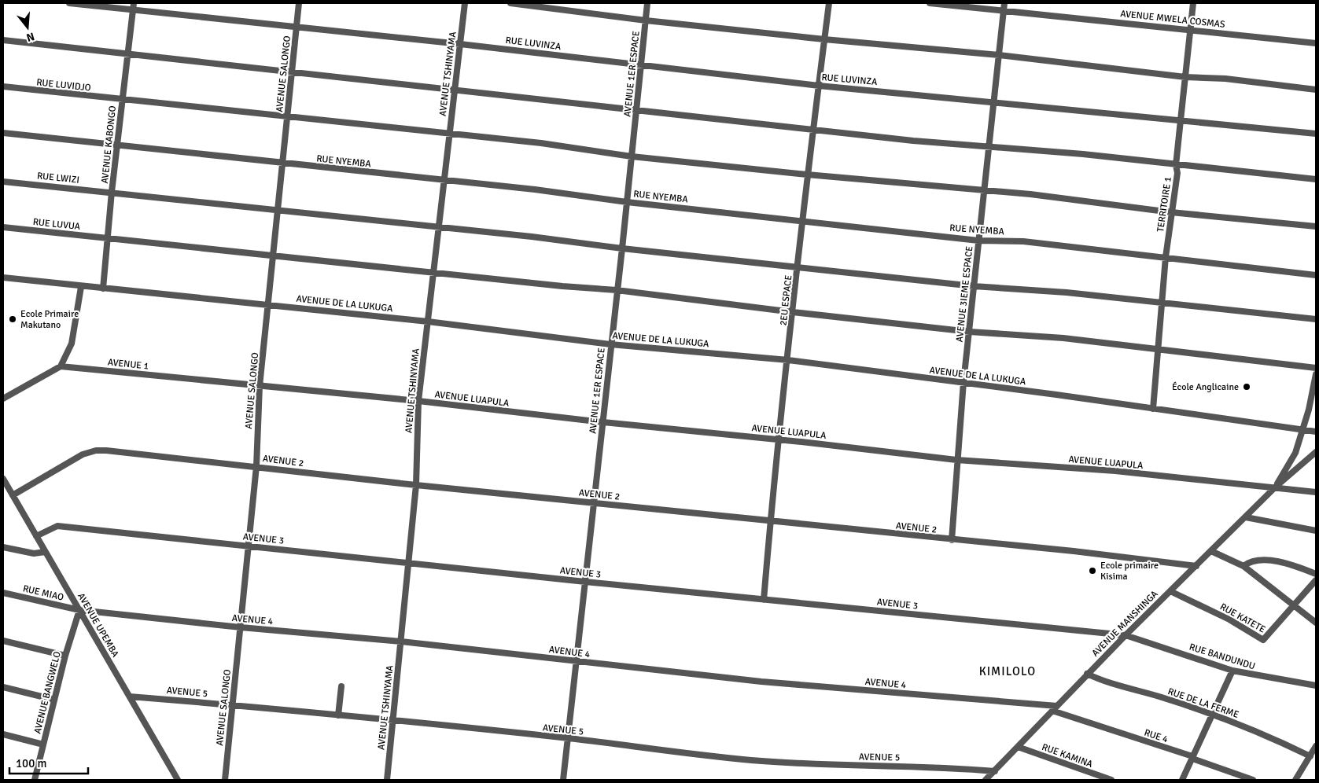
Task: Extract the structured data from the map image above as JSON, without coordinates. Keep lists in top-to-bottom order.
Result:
{
  "streets": {
    "street": [
      "AVENUE MWELA COSMAS",
      "RUE LUVINZA",
      "AVENUE SALONGO",
      "AVENUE TSHINYAMA",
      "AVENUE 1ER ESPACE",
      "RUE LUVIDJO",
      "AVENUE KABONGO",
      "RUE NYEMBA",
      "RUE LWIZI",
      "TERRITOIRE 1",
      "RUE LUVUA",
      "AVENUE 3IEME ESPACE",
      "2EU ESPACE",
      "AVENUE DE LA LUKUGA",
      "AVENUE 1",
      "AVENUE LUAPULA",
      "AVENUE 2",
      "AVENUE 3",
      "RUE MIAO",
      "RUE KATETE",
      "AVENUE 4",
      "AVENUE MANSHINGA",
      "AVENUE UPEMBA",
      "RUE BANDUNDU",
      "AVENUE 5",
      "AVENUE BANGWELO",
      "RUE DE LA FERME",
      "RUE 4",
      "RUE KAMINA"
    ]
  },
  "crossings": [
    ["AVENUE MWELA COSMAS", "TERRITOIRE 1"],
    ["AVENUE MWELA COSMAS", "AVENUE 3IEME ESPACE"],
    ["RUE LUVINZA", "AVENUE SALONGO"],
    ["RUE LUVINZA", "AVENUE TSHINYAMA"],
    ["RUE LUVINZA", "AVENUE 1ER ESPACE"],
    ["RUE LUVINZA", "AVENUE KABONGO"],
    ["RUE LUVINZA", "TERRITOIRE 1"],
    ["RUE LUVINZA", "AVENUE 3IEME ESPACE"],
    ["RUE LUVINZA", "2EU ESPACE"],
    ["AVENUE SALONGO", "RUE LUVIDJO"],
    ["AVENUE SALONGO", "RUE NYEMBA"],
    ["AVENUE SALONGO", "RUE LWIZI"],
    ["AVENUE SALONGO", "RUE LUVUA"],
    ["AVENUE SALONGO", "AVENUE DE LA LUKUGA"],
    ["AVENUE SALONGO", "AVENUE 1"],
    ["AVENUE SALONGO", "AVENUE LUAPULA"],
    ["AVENUE SALONGO", "AVENUE 2"],
    ["AVENUE SALONGO", "AVENUE 3"],
    ["AVENUE SALONGO", "AVENUE 4"],
    ["AVENUE SALONGO", "AVENUE 5"],
    ["AVENUE TSHINYAMA", "RUE LUVIDJO"],
    ["AVENUE TSHINYAMA", "RUE NYEMBA"],
    ["AVENUE TSHINYAMA", "RUE LWIZI"],
    ["AVENUE TSHINYAMA", "RUE LUVUA"],
    ["AVENUE TSHINYAMA", "AVENUE DE LA LUKUGA"],
    ["AVENUE TSHINYAMA", "AVENUE LUAPULA"],
    ["AVENUE TSHINYAMA", "AVENUE 2"],
    ["AVENUE TSHINYAMA", "AVENUE 3"],
    ["AVENUE TSHINYAMA", "AVENUE 4"],
    ["AVENUE TSHINYAMA", "AVENUE 5"],
    ["AVENUE 1ER ESPACE", "RUE LUVIDJO"],
    ["AVENUE 1ER ESPACE", "RUE NYEMBA"],
    ["AVENUE 1ER ESPACE", "RUE LWIZI"],
    ["AVENUE 1ER ESPACE", "RUE LUVUA"],
    ["AVENUE 1ER ESPACE", "AVENUE DE LA LUKUGA"],
    ["AVENUE 1ER ESPACE", "AVENUE LUAPULA"],
    ["AVENUE 1ER ESPACE", "AVENUE 2"],
    ["AVENUE 1ER ESPACE", "AVENUE 3"],
    ["AVENUE 1ER ESPACE", "AVENUE 4"],
    ["AVENUE 1ER ESPACE", "AVENUE 5"],
    ["RUE LUVIDJO", "AVENUE KABONGO"],
    ["RUE LUVIDJO", "TERRITOIRE 1"],
    ["RUE LUVIDJO", "AVENUE 3IEME ESPACE"],
    ["RUE LUVIDJO", "2EU ESPACE"],
    ["AVENUE KABONGO", "RUE NYEMBA"],
    ["AVENUE KABONGO", "RUE LWIZI"],
    ["AVENUE KABONGO", "RUE LUVUA"],
    ["AVENUE KABONGO", "AVENUE DE LA LUKUGA"],
    ["RUE NYEMBA", "TERRITOIRE 1"],
    ["RUE NYEMBA", "AVENUE 3IEME ESPACE"],
    ["RUE NYEMBA", "2EU ESPACE"],
    ["RUE LWIZI", "TERRITOIRE 1"],
    ["RUE LWIZI", "AVENUE 3IEME ESPACE"],
    ["RUE LWIZI", "2EU ESPACE"],
    ["TERRITOIRE 1", "RUE LUVUA"],
    ["TERRITOIRE 1", "AVENUE DE LA LUKUGA"],
    ["RUE LUVUA", "AVENUE 3IEME ESPACE"],
    ["RUE LUVUA", "2EU ESPACE"],
    ["AVENUE 3IEME ESPACE", "AVENUE DE LA LUKUGA"],
    ["AVENUE 3IEME ESPACE", "AVENUE LUAPULA"],
    ["AVENUE 3IEME ESPACE", "AVENUE 2"],
    ["2EU ESPACE", "AVENUE DE LA LUKUGA"],
    ["2EU ESPACE", "AVENUE LUAPULA"],
    ["2EU ESPACE", "AVENUE 2"],
    ["2EU ESPACE", "AVENUE 3"],
    ["AVENUE 1", "AVENUE LUAPULA"],
    ["AVENUE LUAPULA", "AVENUE MANSHINGA"],
    ["AVENUE 2", "AVENUE MANSHINGA"],
    ["AVENUE 2", "AVENUE UPEMBA"],
    ["AVENUE 3", "AVENUE MANSHINGA"],
    ["AVENUE 3", "AVENUE UPEMBA"],
    ["AVENUE 3", "RUE BANDUNDU"],
    ["RUE MIAO", "AVENUE 4"],
    ["RUE MIAO", "AVENUE UPEMBA"],
    ["RUE MIAO", "AVENUE BANGWELO"],
    ["RUE KATETE", "AVENUE MANSHINGA"],
    ["AVENUE 4", "AVENUE MANSHINGA"],
    ["AVENUE 4", "AVENUE UPEMBA"],
    ["AVENUE 4", "AVENUE BANGWELO"],
    ["AVENUE 4", "RUE 4"],
    ["AVENUE MANSHINGA", "RUE BANDUNDU"],
    ["AVENUE MANSHINGA", "AVENUE 5"],
    ["AVENUE MANSHINGA", "RUE DE LA FERME"],
    ["AVENUE MANSHINGA", "RUE 4"],
    ["AVENUE MANSHINGA", "RUE KAMINA"],
    ["AVENUE UPEMBA", "AVENUE 5"],
    ["AVENUE UPEMBA", "AVENUE BANGWELO"]
  ],
  "districts": ["KIMILOLO"],
  "places": ["Ecole Primaire Makutano", "École Anglicaine", "Ecole primaire Kisima"],
  "scale_bar": "100 m",
  "north": "bottom"
}
